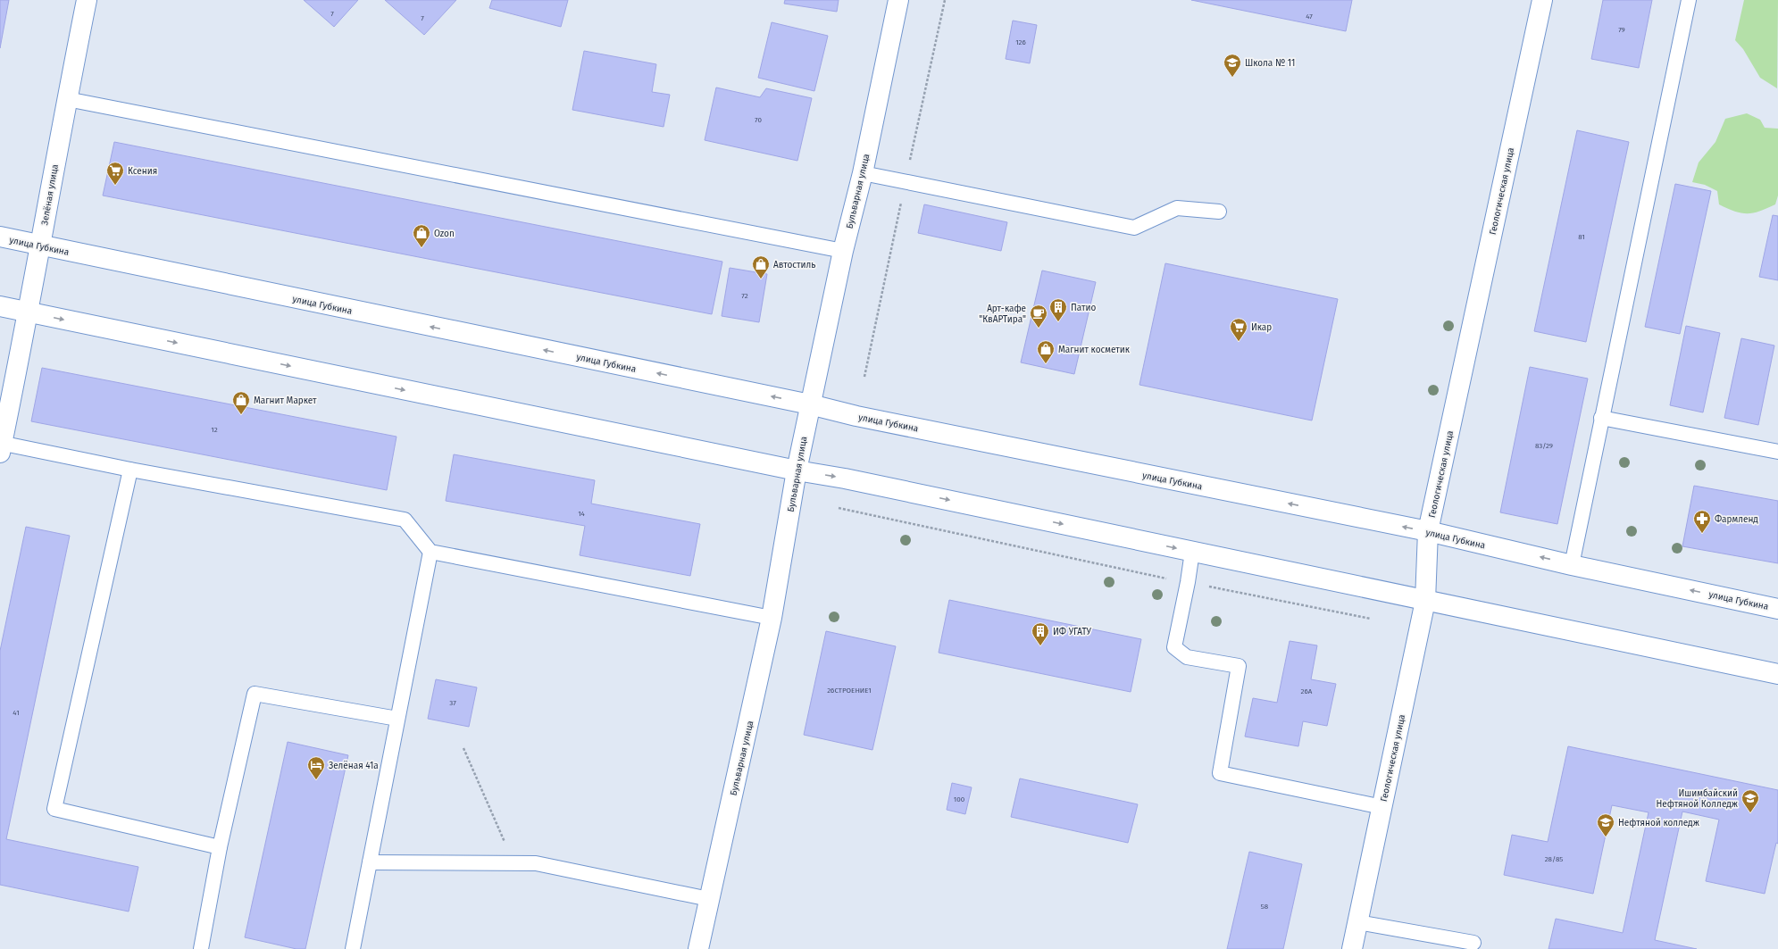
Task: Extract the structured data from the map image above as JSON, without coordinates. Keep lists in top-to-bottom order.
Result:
{
  "streets": {
    "street": [
      "Бульварная улица",
      "Геологическая улица",
      "Зелёная улица",
      "улица Губкина"
    ]
  },
  "crossings": [
    ["Бульварная улица", "улица Губкина"],
    ["Геологическая улица", "улица Губкина"],
    ["Зелёная улица", "улица Губкина"]
  ],
  "places": {
    "school or university": ["Школа № 11", "Ишимбайский Нефтяной Колледж", "Нефтяной колледж"],
    "supermarket": ["Ксения", "Икар"],
    "shop": [
      "Ozon",
      "Автостиль",
      "Магнит косметик",
      "Магнит Маркет"
    ],
    "building": ["Патио", "ИФ УГАТУ"],
    "cafe": ["Арт-кафе \"КвАРТира\""],
    "pharmacy": ["Фармленд"],
    "hotel": ["Зелёная 41а"]
  },
  "house_numbers": [
    "7",
    "47",
    "7",
    "79",
    "126",
    "70",
    "81",
    "72",
    "12",
    "83/29",
    "14",
    "26СТРОЕНИЕ1",
    "26А",
    "37",
    "41",
    "100",
    "28/85",
    "58"
  ]
}
